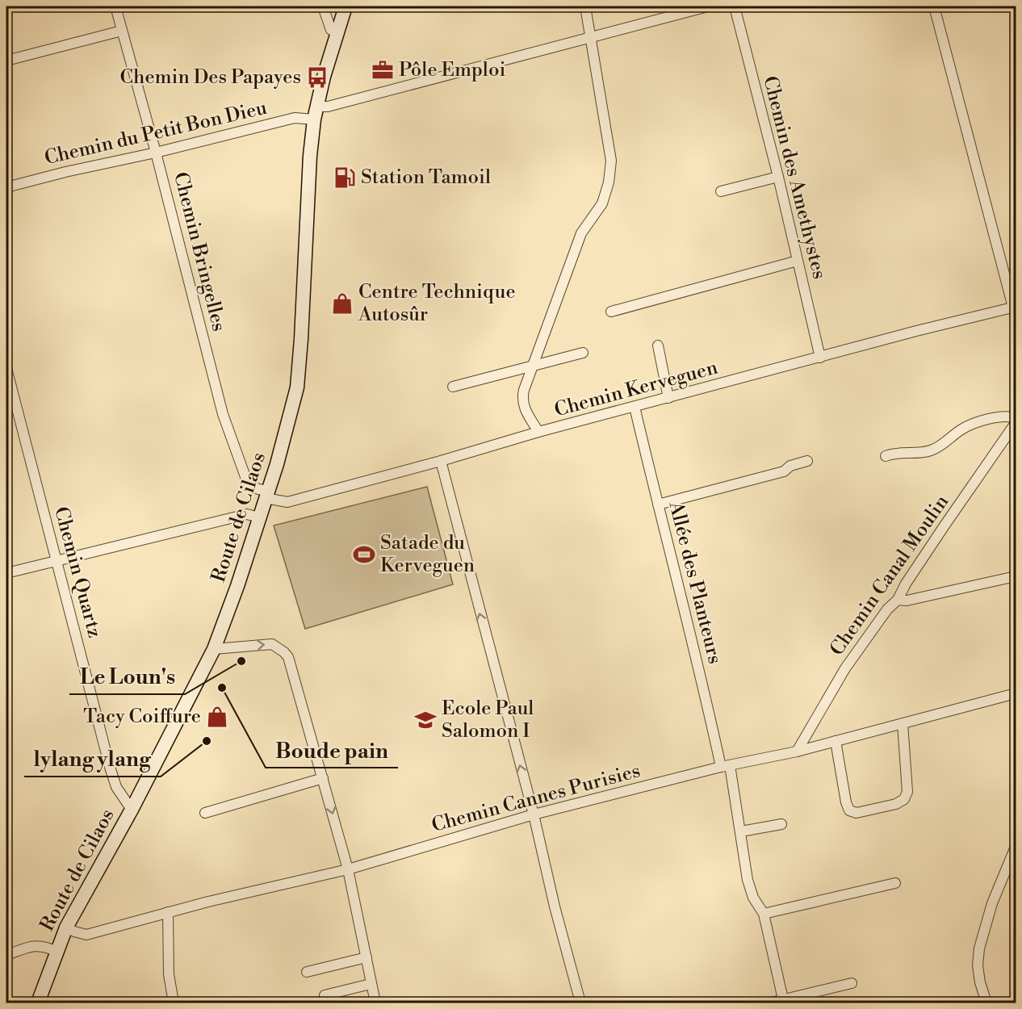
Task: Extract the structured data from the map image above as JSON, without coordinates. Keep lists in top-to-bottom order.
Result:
{
  "streets": {
    "main road": ["Route de Cilaos"],
    "street": [
      "Chemin du Petit Bon Dieu",
      "Chemin des Amethystes",
      "Chemin Bringelles",
      "Chemin Kerveguen",
      "Chemin Quartz",
      "Chemin Canal Moulin",
      "Allée des Planteurs",
      "Chemin Cannes Purisies"
    ]
  },
  "crossings": [
    ["Chemin du Petit Bon Dieu", "Chemin Bringelles"],
    ["Chemin du Petit Bon Dieu", "Route de Cilaos"],
    ["Chemin des Amethystes", "Chemin Kerveguen"],
    ["Chemin Bringelles", "Chemin Kerveguen"],
    ["Chemin Bringelles", "Route de Cilaos"],
    ["Chemin Kerveguen", "Route de Cilaos"],
    ["Chemin Kerveguen", "Allée des Planteurs"],
    ["Route de Cilaos", "Chemin Quartz"],
    ["Route de Cilaos", "Chemin Cannes Purisies"],
    ["Chemin Canal Moulin", "Chemin Cannes Purisies"],
    ["Allée des Planteurs", "Chemin Cannes Purisies"]
  ],
  "places": {
    "office": ["Pôle Emploi"],
    "bus stop": ["Chemin Des Papayes"],
    "fuel station": ["Station Tamoil"],
    "shop": ["Centre Technique Autosûr", "Tacy Coiffure"],
    "sports": ["Satade du Kerveguen"],
    "other": ["Le Loun's", "Boude pain", "lylang ylang"],
    "school or university": ["Ecole Paul Salomon I"]
  }
}
